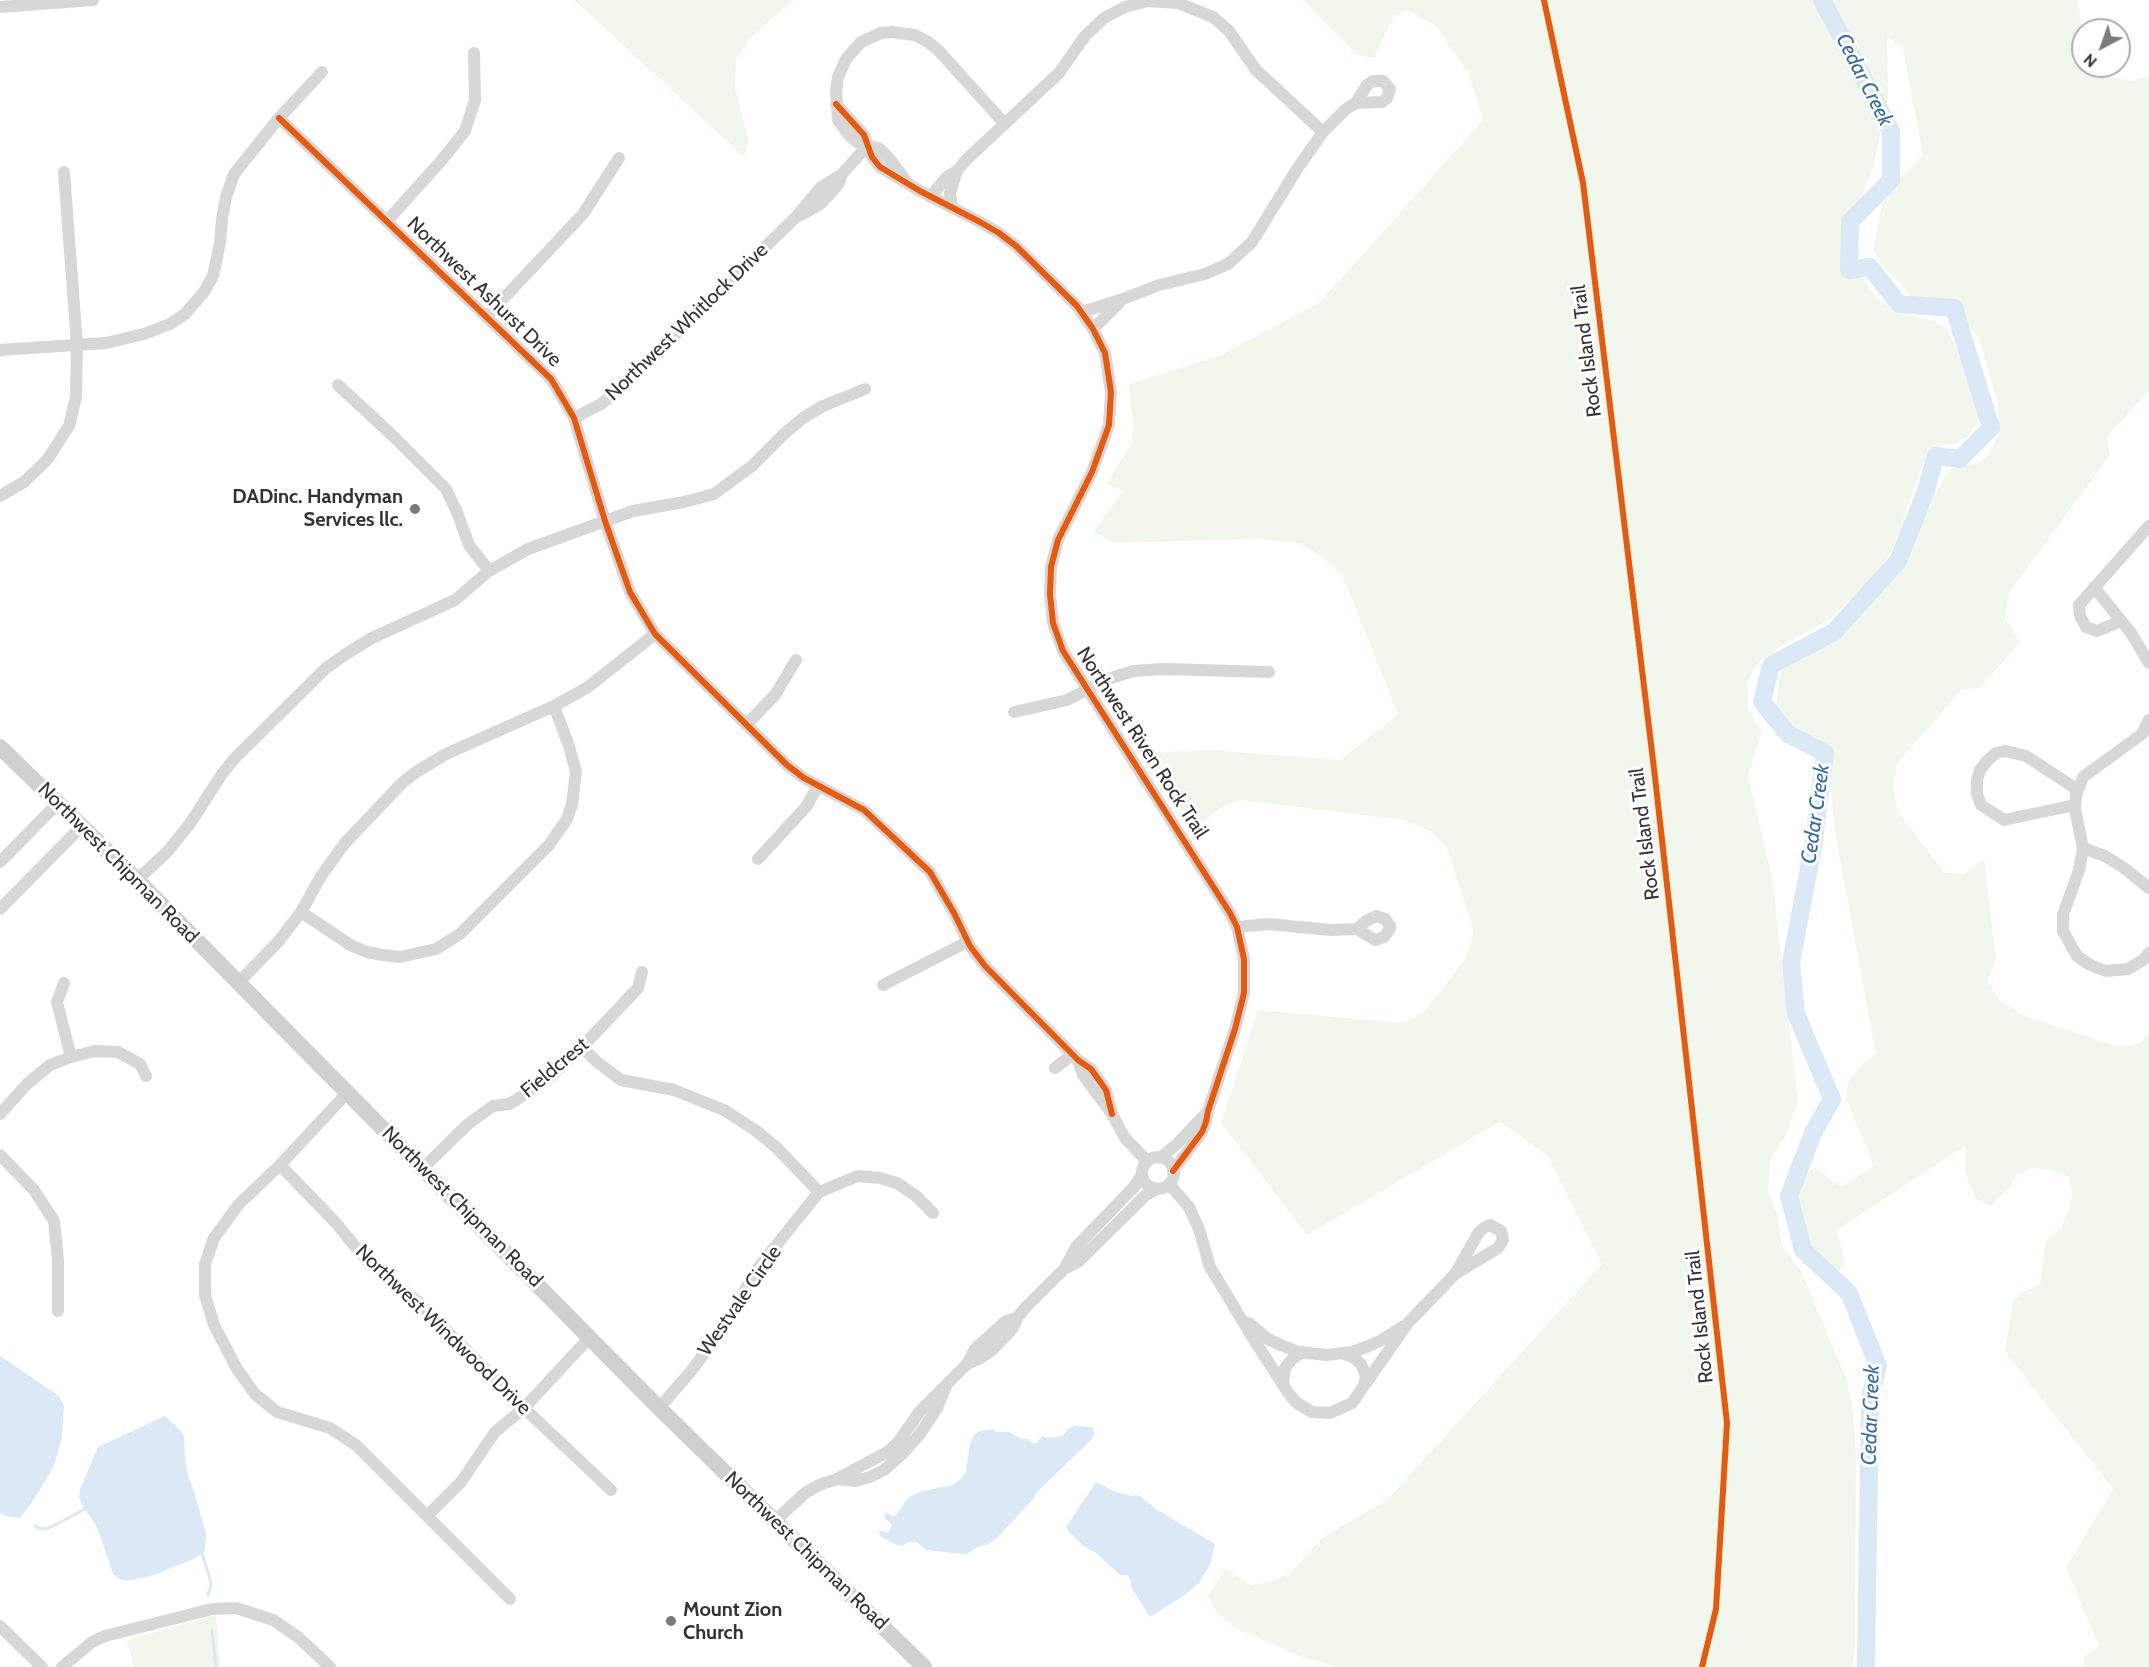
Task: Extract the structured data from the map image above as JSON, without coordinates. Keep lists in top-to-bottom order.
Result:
{
  "streets": {
    "main road": ["Northwest Chipman Road"],
    "street": [
      "Northwest Ashurst Drive",
      "Northwest Whitlock Drive",
      "Northwest Riven Rock Trail",
      "Fieldcrest",
      "Westvale Circle",
      "Northwest Windwood Drive"
    ],
    "cycle path": ["Rock Island Trail"]
  },
  "crossings": [
    ["Northwest Ashurst Drive", "Northwest Whitlock Drive"],
    ["Northwest Ashurst Drive", "Northwest Riven Rock Trail"],
    ["Northwest Whitlock Drive", "Northwest Riven Rock Trail"],
    ["Northwest Riven Rock Trail", "Northwest Chipman Road"],
    ["Northwest Chipman Road", "Fieldcrest"],
    ["Northwest Chipman Road", "Westvale Circle"]
  ],
  "water": ["Cedar Creek"],
  "places": ["DADinc. Handyman Services llc.", "Mount Zion Church"],
  "north": "bottom left"
}
